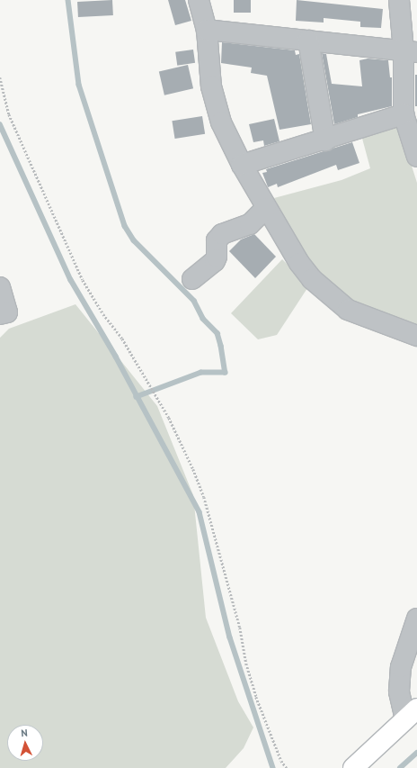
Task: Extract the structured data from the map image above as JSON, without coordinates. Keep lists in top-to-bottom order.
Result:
{
  "north": "top"
}
